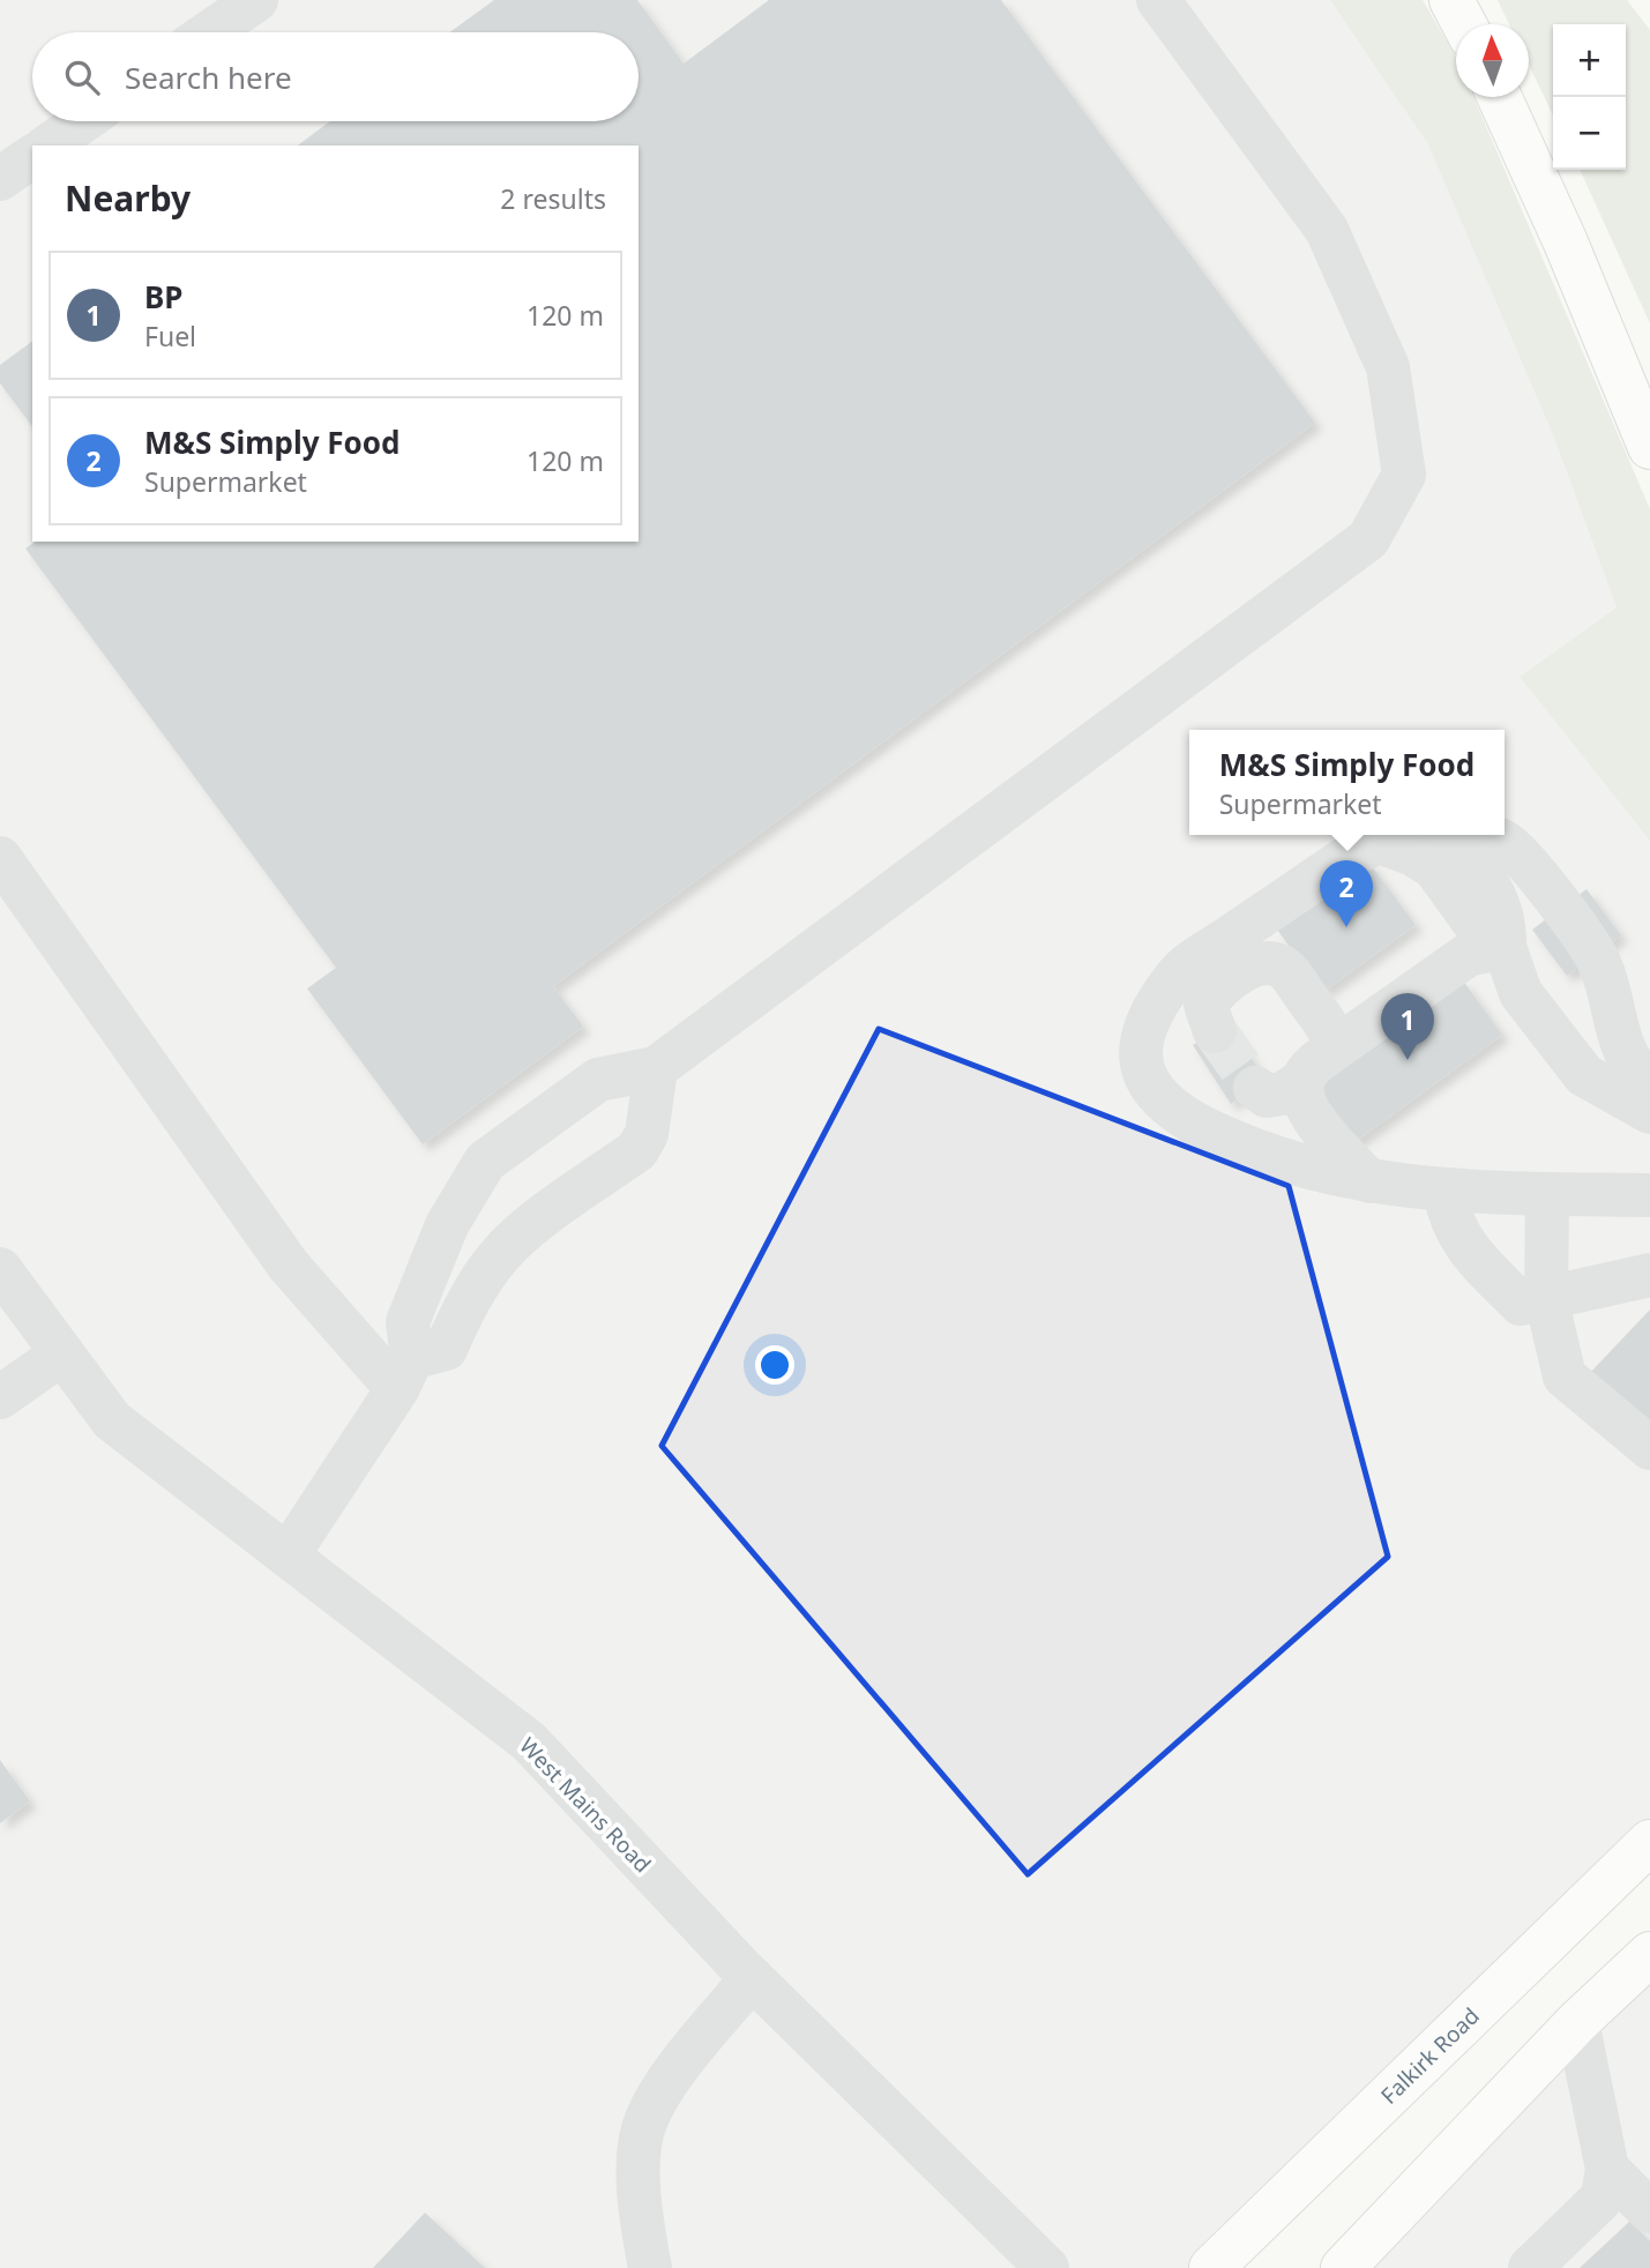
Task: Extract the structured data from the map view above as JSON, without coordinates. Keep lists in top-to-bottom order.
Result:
{
  "streets": {
    "main road": ["Falkirk Road"],
    "street": ["West Mains Road"]
  },
  "north": "top",
  "page": {
    "map_buttons": ["+", "−"],
    "search": "Search here",
    "heading": ["Nearby", "2 results"],
    "list": [
      {
        "mark": "1",
        "name": "BP",
        "note": "Fuel",
        "value": "120 m"
      },
      {
        "mark": "2",
        "name": "M&S Simply Food",
        "note": "Supermarket",
        "value": "120 m"
      }
    ],
    "popup": ["M&S Simply Food", "Supermarket"],
    "pins": ["2", "1"]
  }
}
